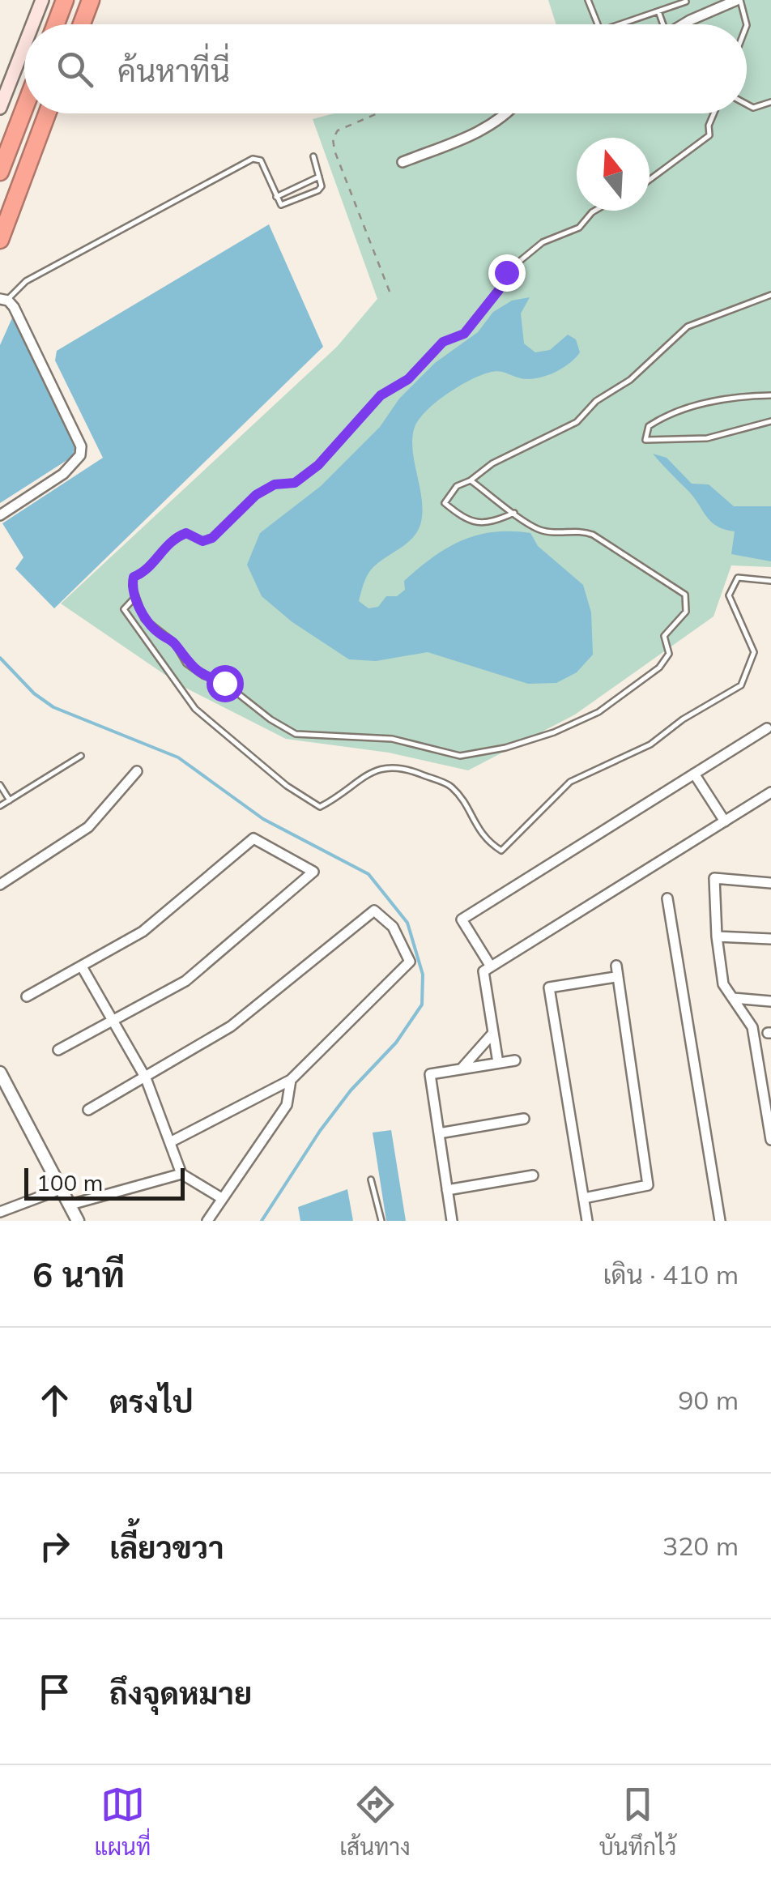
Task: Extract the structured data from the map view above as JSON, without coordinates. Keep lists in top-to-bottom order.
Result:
{
  "scale_bar": "100 m",
  "north": "top",
  "page": {
    "search": "ค้นหาที่นี่",
    "scale": "100 m",
    "heading": ["6 นาที", "เดิน · 410 m"],
    "list": [
      ["ตรงไป", "90 m"],
      ["เลี้ยวขวา", "320 m"],
      "ถึงจุดหมาย"
    ],
    "nav": ["แผนที่", "เส้นทาง", "บันทึกไว้"]
  }
}
